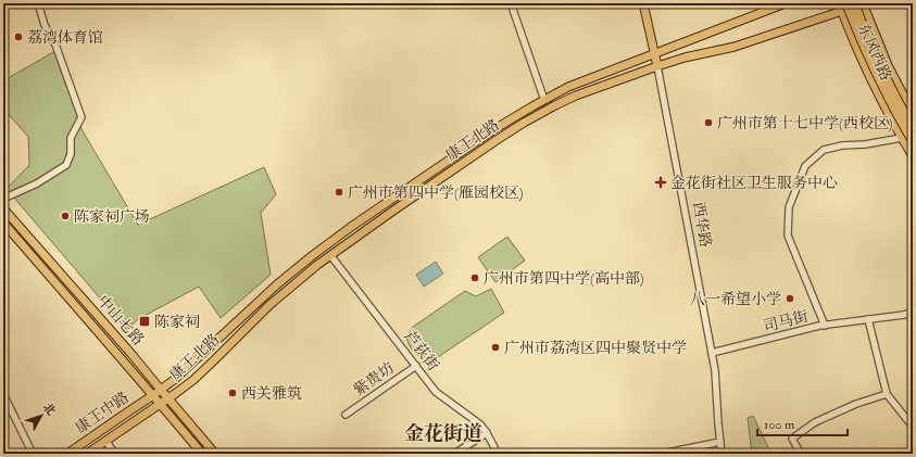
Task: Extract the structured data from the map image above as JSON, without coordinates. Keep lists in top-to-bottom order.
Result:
{
  "streets": {
    "main road": [
      "东风西路",
      "康王北路",
      "西华路",
      "中山七路",
      "康王中路"
    ],
    "street": ["司马街", "芦荻街", "紫贵坊"]
  },
  "crossings": [
    ["东风西路", "康王北路"],
    ["康王北路", "西华路"],
    ["康王北路", "中山七路"],
    ["康王北路", "芦荻街"],
    ["康王北路", "康王中路"],
    ["西华路", "司马街"],
    ["中山七路", "康王中路"],
    ["芦荻街", "紫贵坊"]
  ],
  "districts": ["金花街道"],
  "places": {
    "other": [
      "荔湾体育馆",
      "广州市第十七中学(西校区)",
      "广州市第四中学(雁园校区)",
      "陈家祠广场",
      "广州市第四中学(高中部)",
      "八一希望小学",
      "广州市荔湾区四中聚贤中学",
      "西关雅筑"
    ],
    "health": ["金花街社区卫生服务中心"],
    "transit": ["陈家祠"]
  },
  "scale_bar": "100 m",
  "north": "top right"
}
